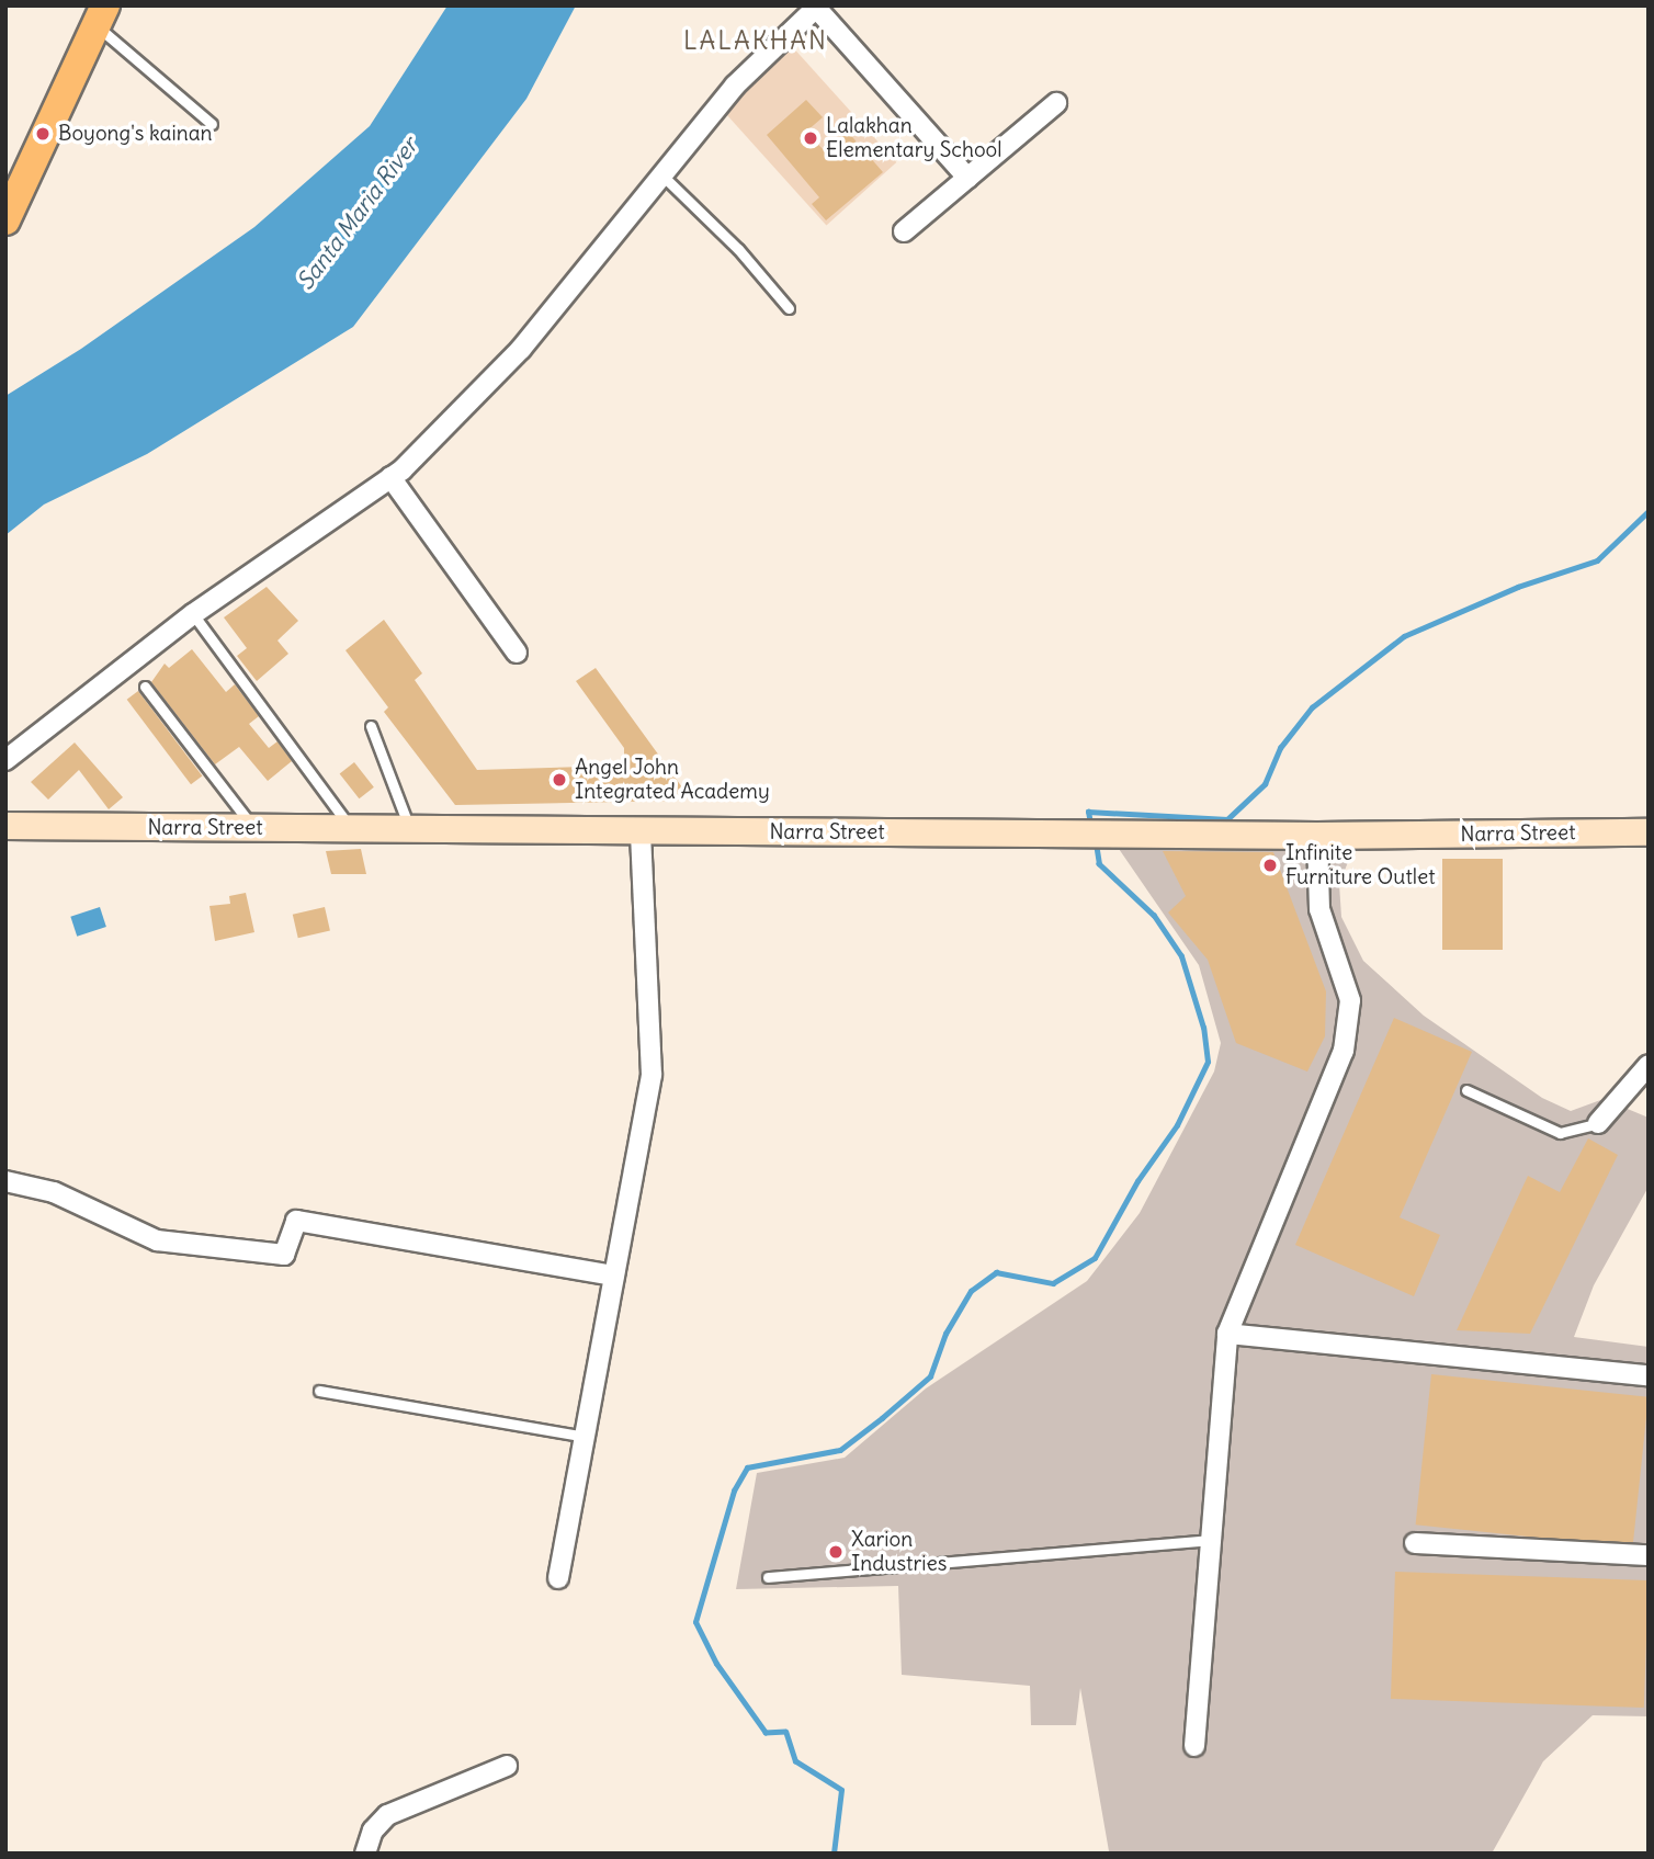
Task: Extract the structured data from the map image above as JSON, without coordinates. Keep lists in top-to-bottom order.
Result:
{
  "streets": {
    "main road": ["Narra Street"]
  },
  "districts": ["LALAKHAN"],
  "water": ["Santa Maria River"],
  "places": [
    "Boyong's kainan",
    "Lalakhan Elementary School",
    "Angel John Integrated Academy",
    "Infinite Furniture Outlet",
    "Xarion Industries"
  ]
}
